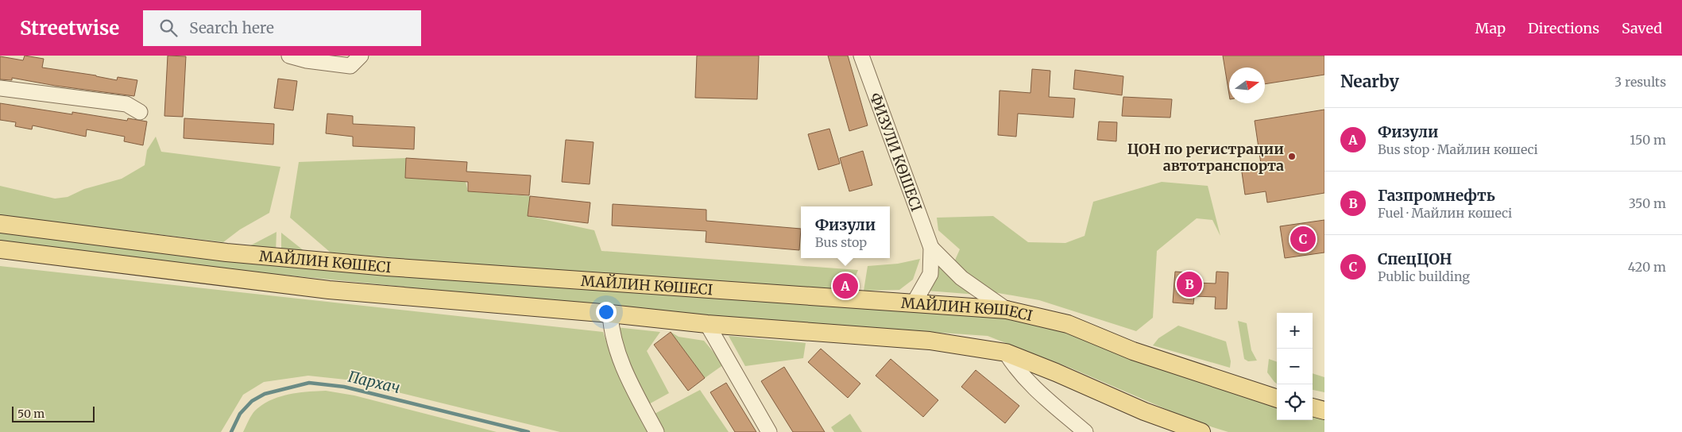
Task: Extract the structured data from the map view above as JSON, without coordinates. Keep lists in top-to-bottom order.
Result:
{
  "streets": {
    "main road": ["МАЙЛИН КӨШЕСІ"],
    "street": ["ФИЗУЛИ КӨШЕСІ"]
  },
  "water": ["Пархач"],
  "places": ["ЦОН по регистрации автотранспорта"],
  "scale_bar": "50 m",
  "north": "right",
  "page": {
    "header": "Streetwise",
    "search": "Search here",
    "nav": ["Map", "Directions", "Saved"],
    "heading": ["Nearby", "3 results"],
    "list": [
      {
        "mark": "A",
        "name": "Физули",
        "note": "Bus stop · Майлин көшесі",
        "value": "150 m"
      },
      {
        "mark": "B",
        "name": "Газпромнефть",
        "note": "Fuel · Майлин көшесі",
        "value": "350 m"
      },
      {
        "mark": "C",
        "name": "СпецЦОН",
        "note": "Public building",
        "value": "420 m"
      }
    ],
    "popup": ["Физули", "Bus stop"],
    "pins": ["C", "B", "A"],
    "map_buttons": ["+", "−"],
    "scale": "50 m"
  }
}
